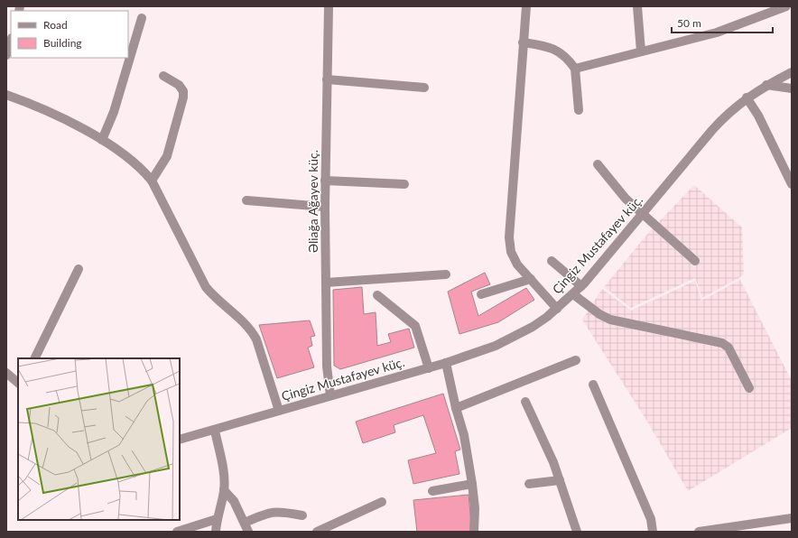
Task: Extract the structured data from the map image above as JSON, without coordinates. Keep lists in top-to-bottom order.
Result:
{
  "streets": {
    "street": ["Əliağa Ağayev küç.", "Çingiz Mustafayev küç."]
  },
  "crossings": [
    ["Əliağa Ağayev küç.", "Çingiz Mustafayev küç."]
  ],
  "legend": ["Road", "Building"],
  "scale_bar": "50 m"
}
